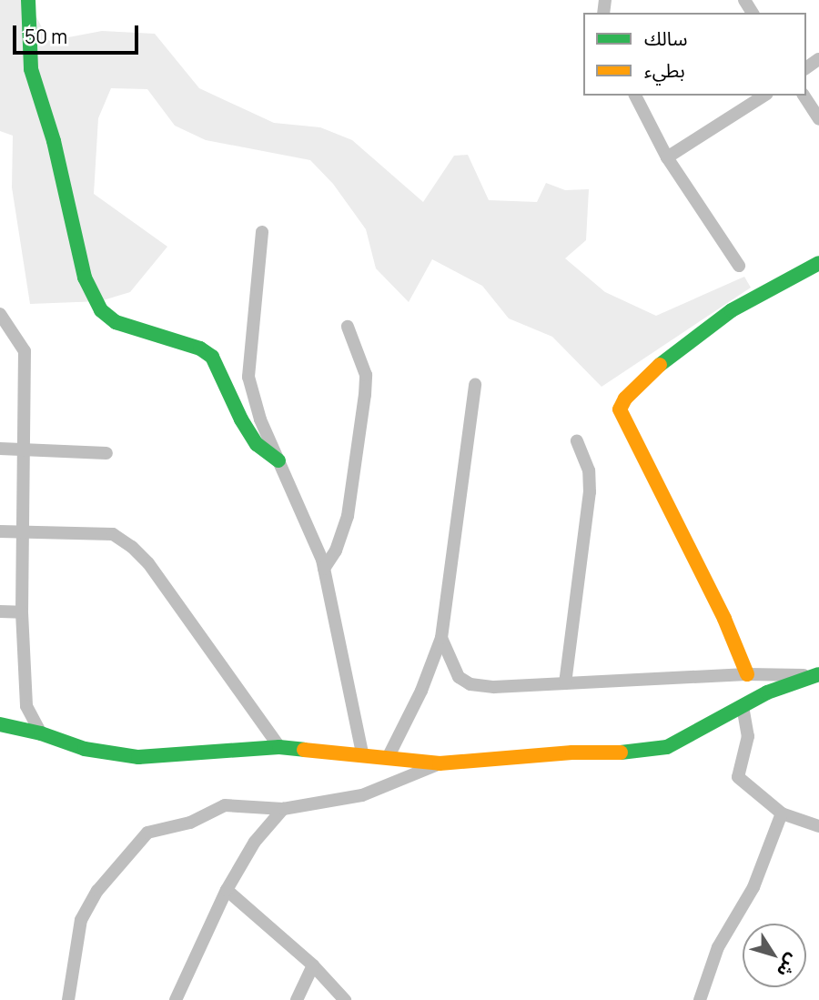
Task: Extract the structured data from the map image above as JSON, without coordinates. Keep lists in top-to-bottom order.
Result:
{
  "legend": ["سالك", "بطيء"],
  "scale_bar": "50 m",
  "north": "bottom right"
}
